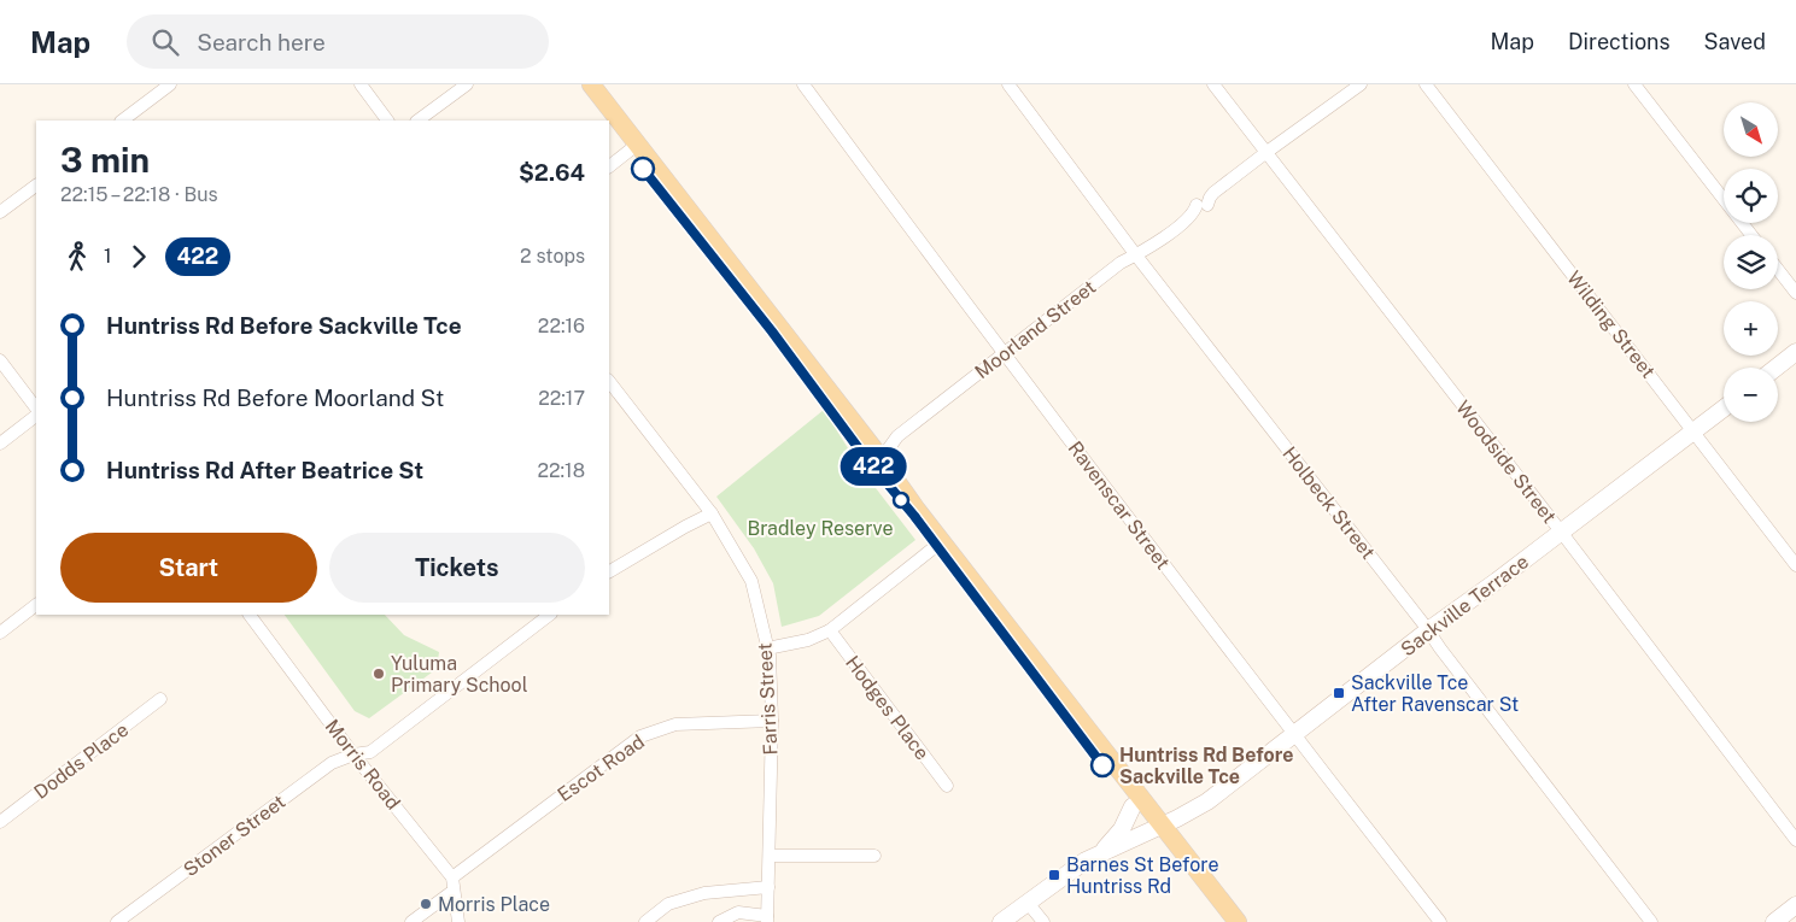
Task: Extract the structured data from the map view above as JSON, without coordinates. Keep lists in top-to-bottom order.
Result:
{
  "streets": {
    "main road": ["Sackville Terrace"],
    "street": [
      "Wilding Street",
      "Moorland Street",
      "Woodside Street",
      "Holbeck Street",
      "Ravenscar Street",
      "Farris Street",
      "Hodges Place",
      "Dodds Place",
      "Morris Road",
      "Escot Road",
      "Stoner Street"
    ]
  },
  "crossings": [
    ["Wilding Street", "Sackville Terrace"],
    ["Moorland Street", "Woodside Street"],
    ["Moorland Street", "Holbeck Street"],
    ["Moorland Street", "Ravenscar Street"],
    ["Woodside Street", "Sackville Terrace"],
    ["Holbeck Street", "Sackville Terrace"],
    ["Ravenscar Street", "Sackville Terrace"],
    ["Farris Street", "Escot Road"],
    ["Morris Road", "Escot Road"],
    ["Morris Road", "Stoner Street"]
  ],
  "parks": ["Bradley Reserve"],
  "places": {
    "other": ["Yuluma Primary School", "Huntriss Rd Before Sackville Tce", "Morris Place"],
    "transit": ["Sackville Tce After Ravenscar St", "Barnes St Before Huntriss Rd"]
  },
  "lines": ["bus line 422"],
  "north": "bottom right",
  "page": {
    "header": "Map",
    "search": "Search here",
    "nav": ["Map", "Directions", "Saved"],
    "on_map": "422",
    "map_buttons": ["+", "−"],
    "heading": ["3 min", "22:15 – 22:18 · Bus", "$2.64"],
    "legs": ["1", "422", "2 stops"],
    "list": [
      {
        "name": "Huntriss Rd Before Sackville Tce",
        "value": "22:16"
      },
      {
        "name": "Huntriss Rd Before Moorland St",
        "value": "22:17"
      },
      {
        "name": "Huntriss Rd After Beatrice St",
        "value": "22:18"
      }
    ],
    "buttons": ["Start", "Tickets"]
  }
}
